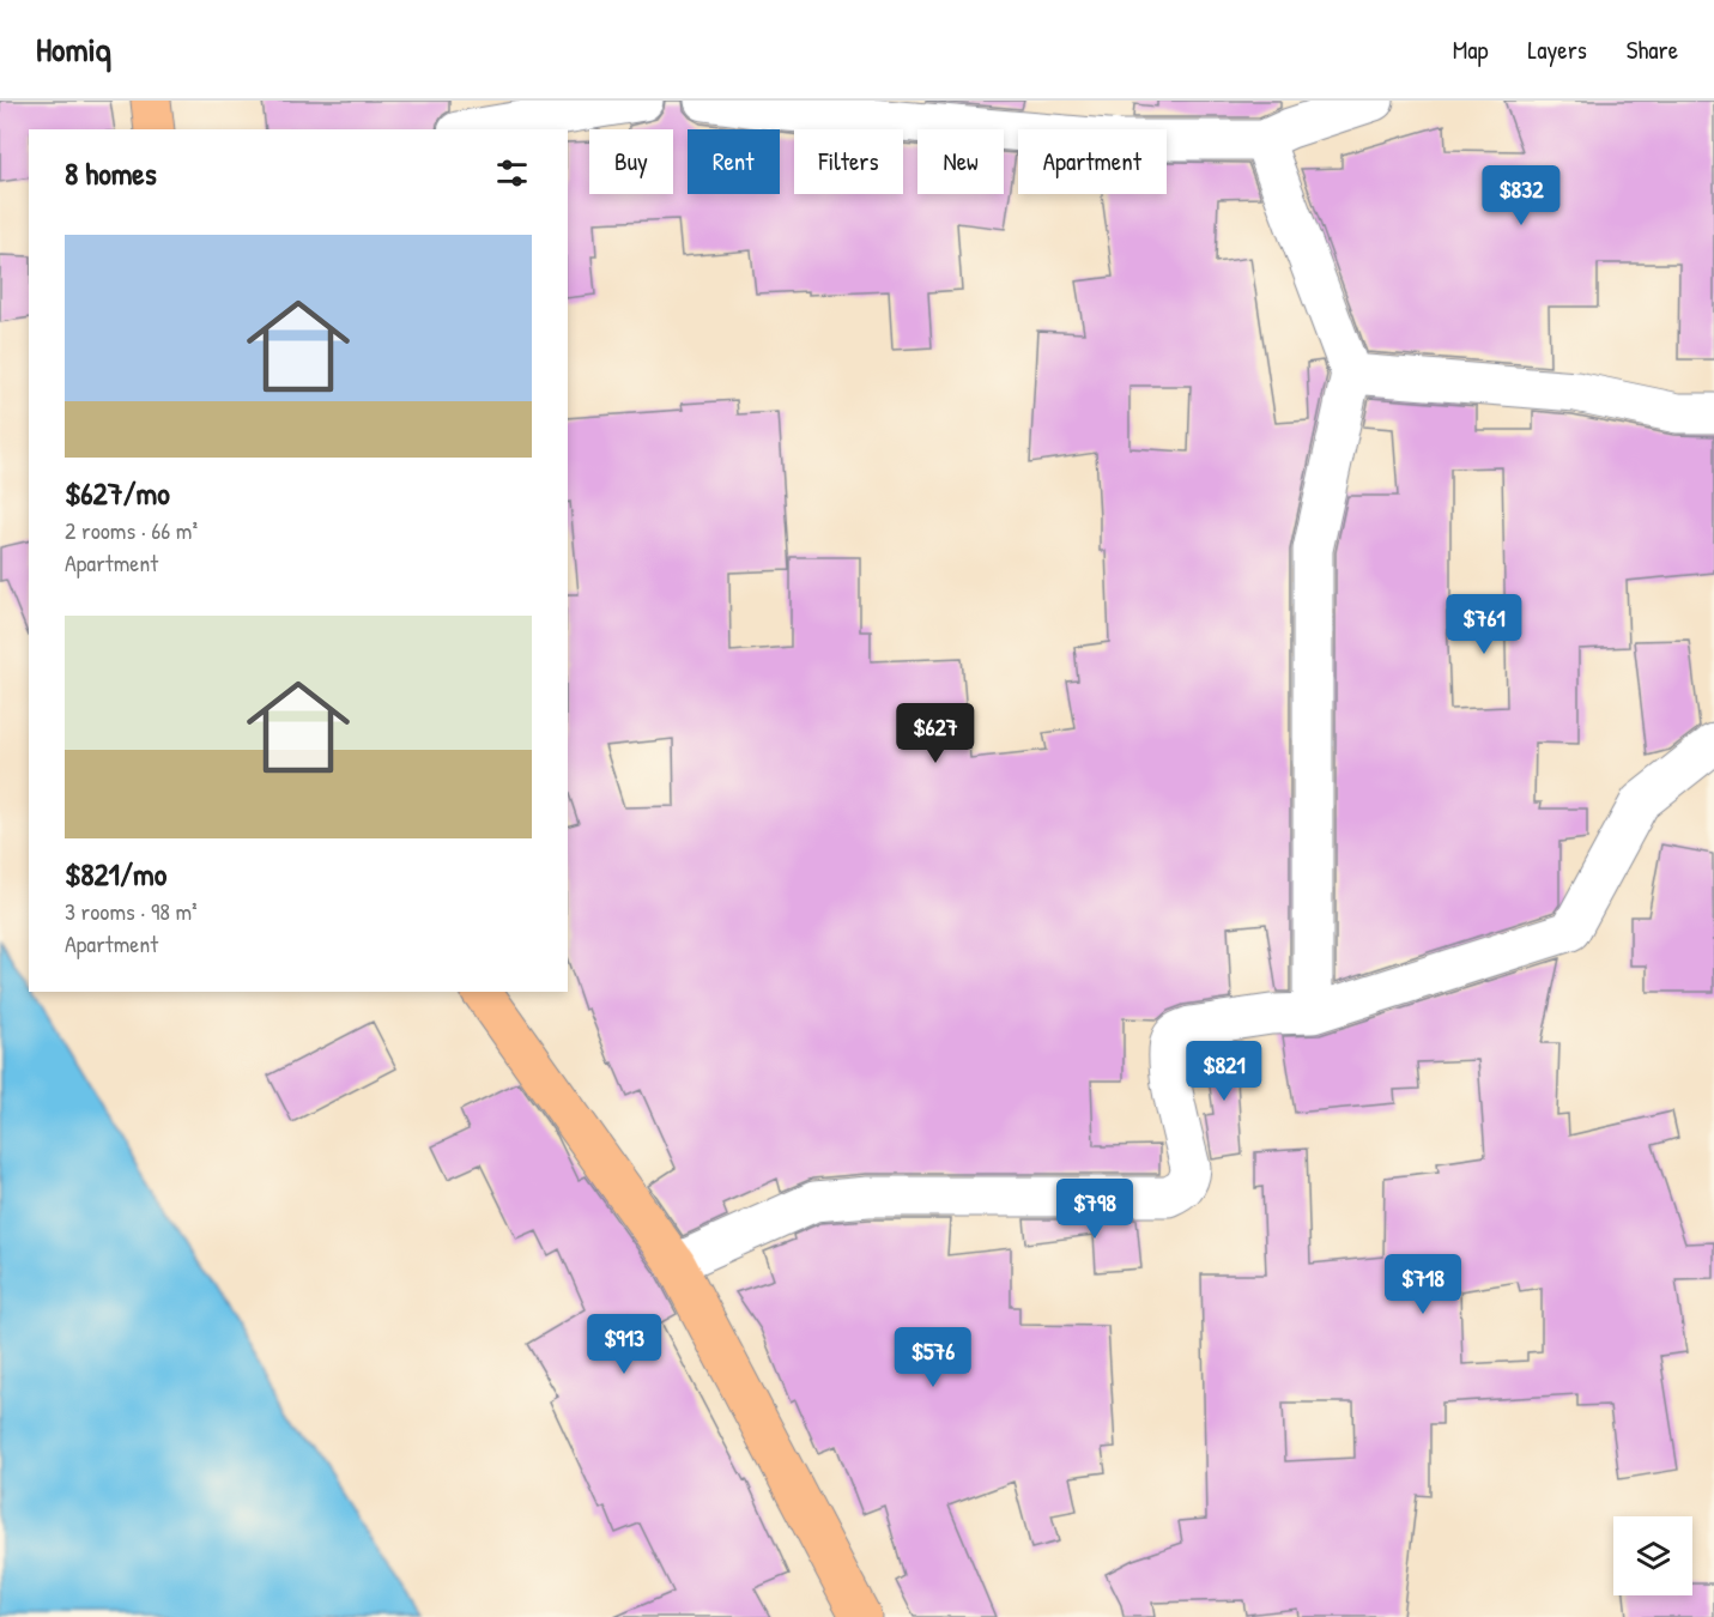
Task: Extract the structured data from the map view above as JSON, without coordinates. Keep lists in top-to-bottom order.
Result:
{
  "page": {
    "header": "Homiq",
    "nav": ["Map", "Layers", "Share"],
    "chip": [
      "Buy",
      "Rent",
      "Filters",
      "New",
      "Apartment"
    ],
    "heading": "8 homes",
    "price": [
      "$832",
      "$761",
      "$627",
      "$821",
      "$798",
      "$718",
      "$913",
      "$576"
    ],
    "list": [
      {
        "name": "$627/mo",
        "note": "2 rooms · 66 m² · Apartment"
      },
      {
        "name": "$821/mo",
        "note": "3 rooms · 98 m² · Apartment"
      }
    ]
  }
}
